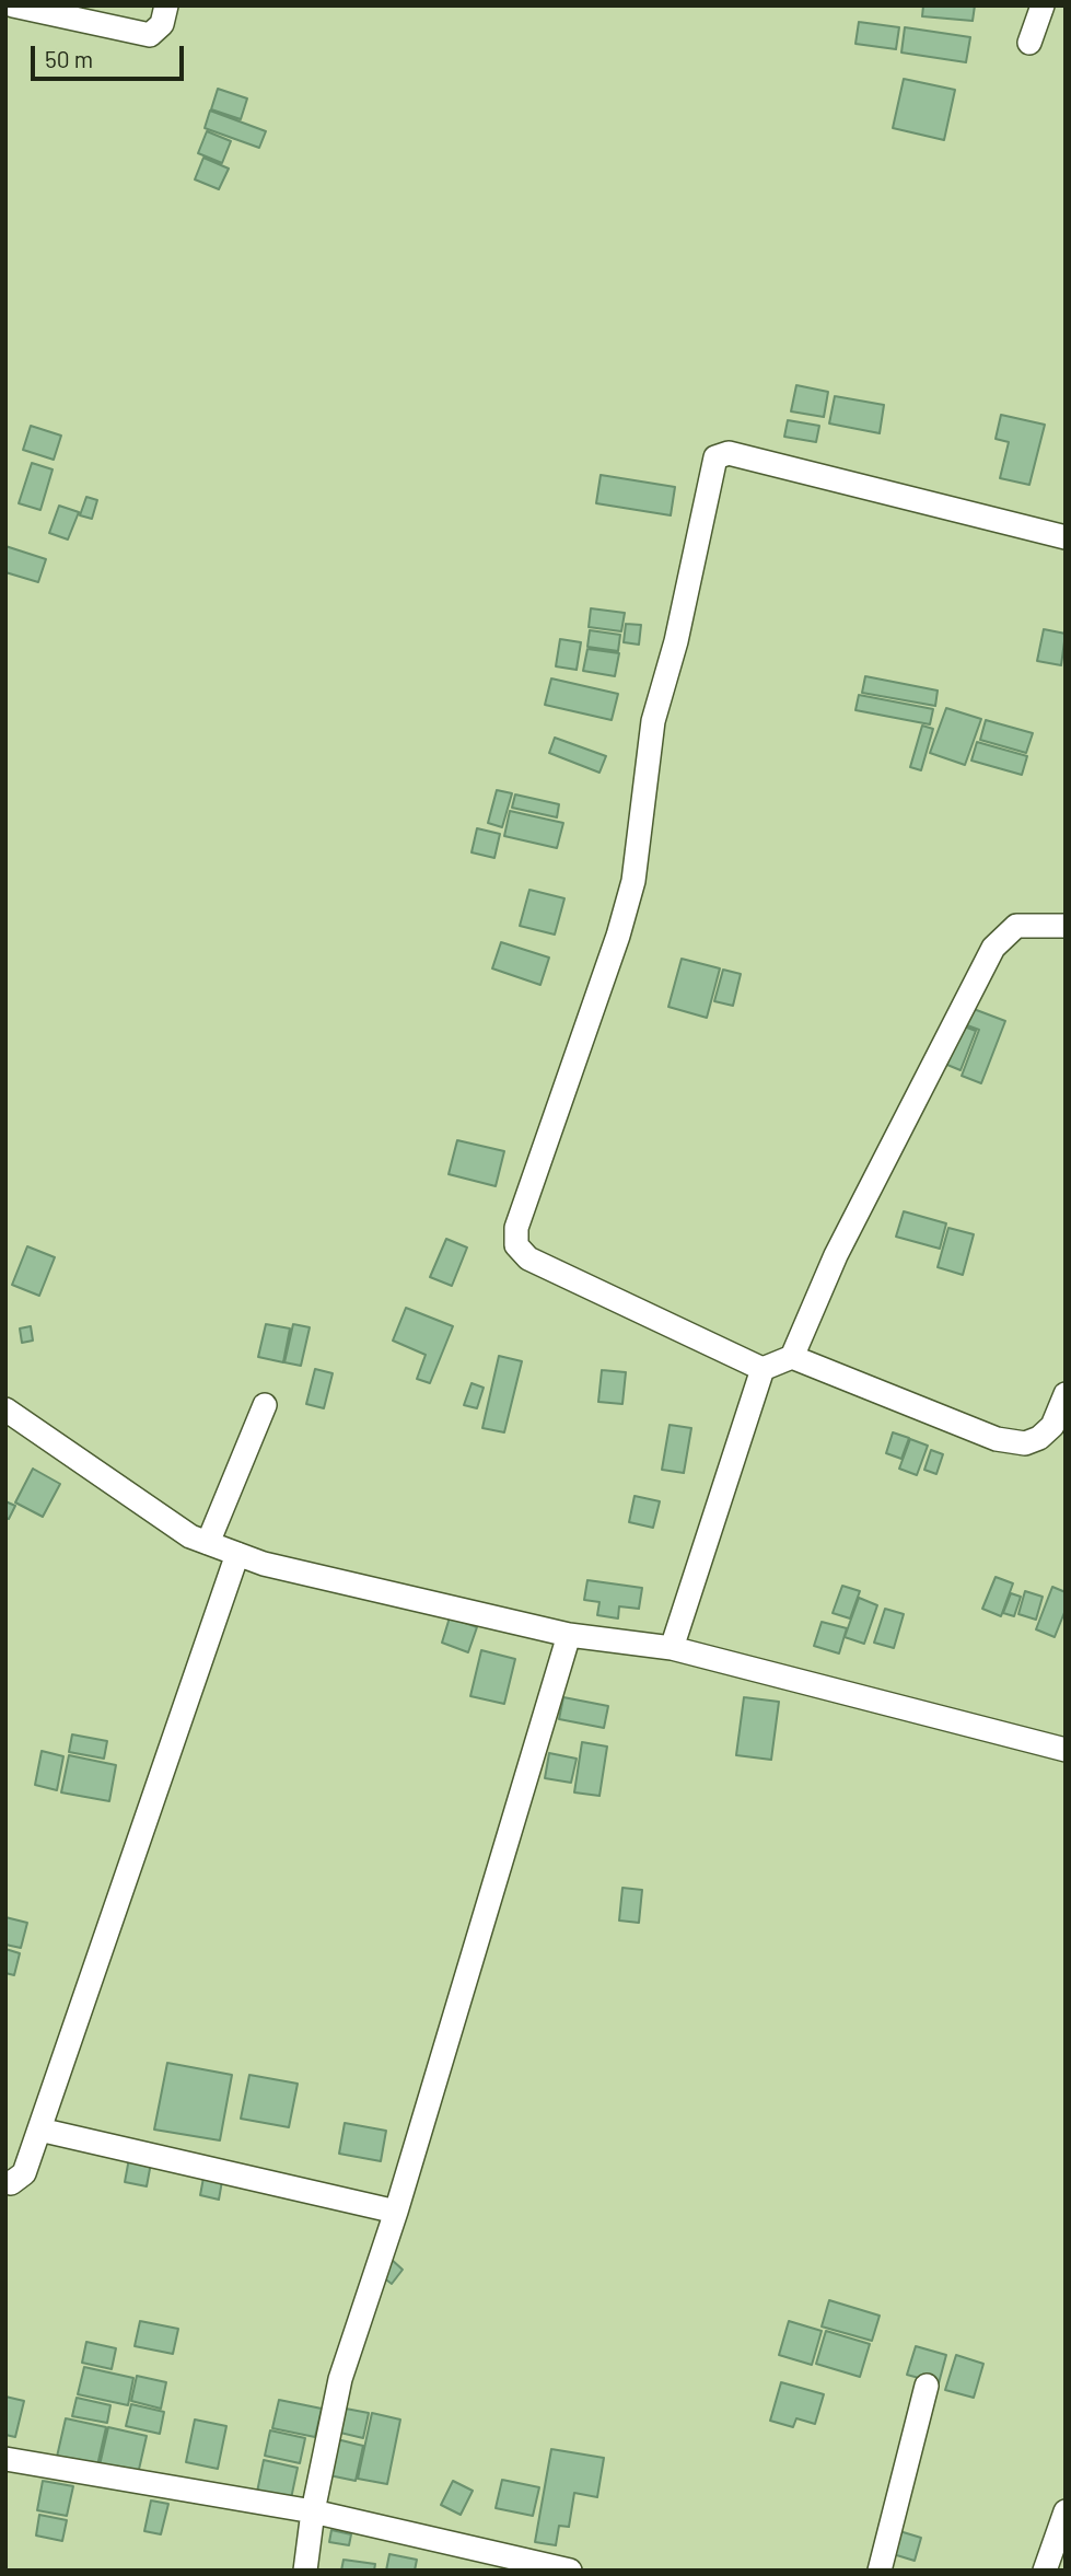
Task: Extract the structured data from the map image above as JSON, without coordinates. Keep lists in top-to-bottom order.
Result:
{
  "scale_bar": "50 m"
}
